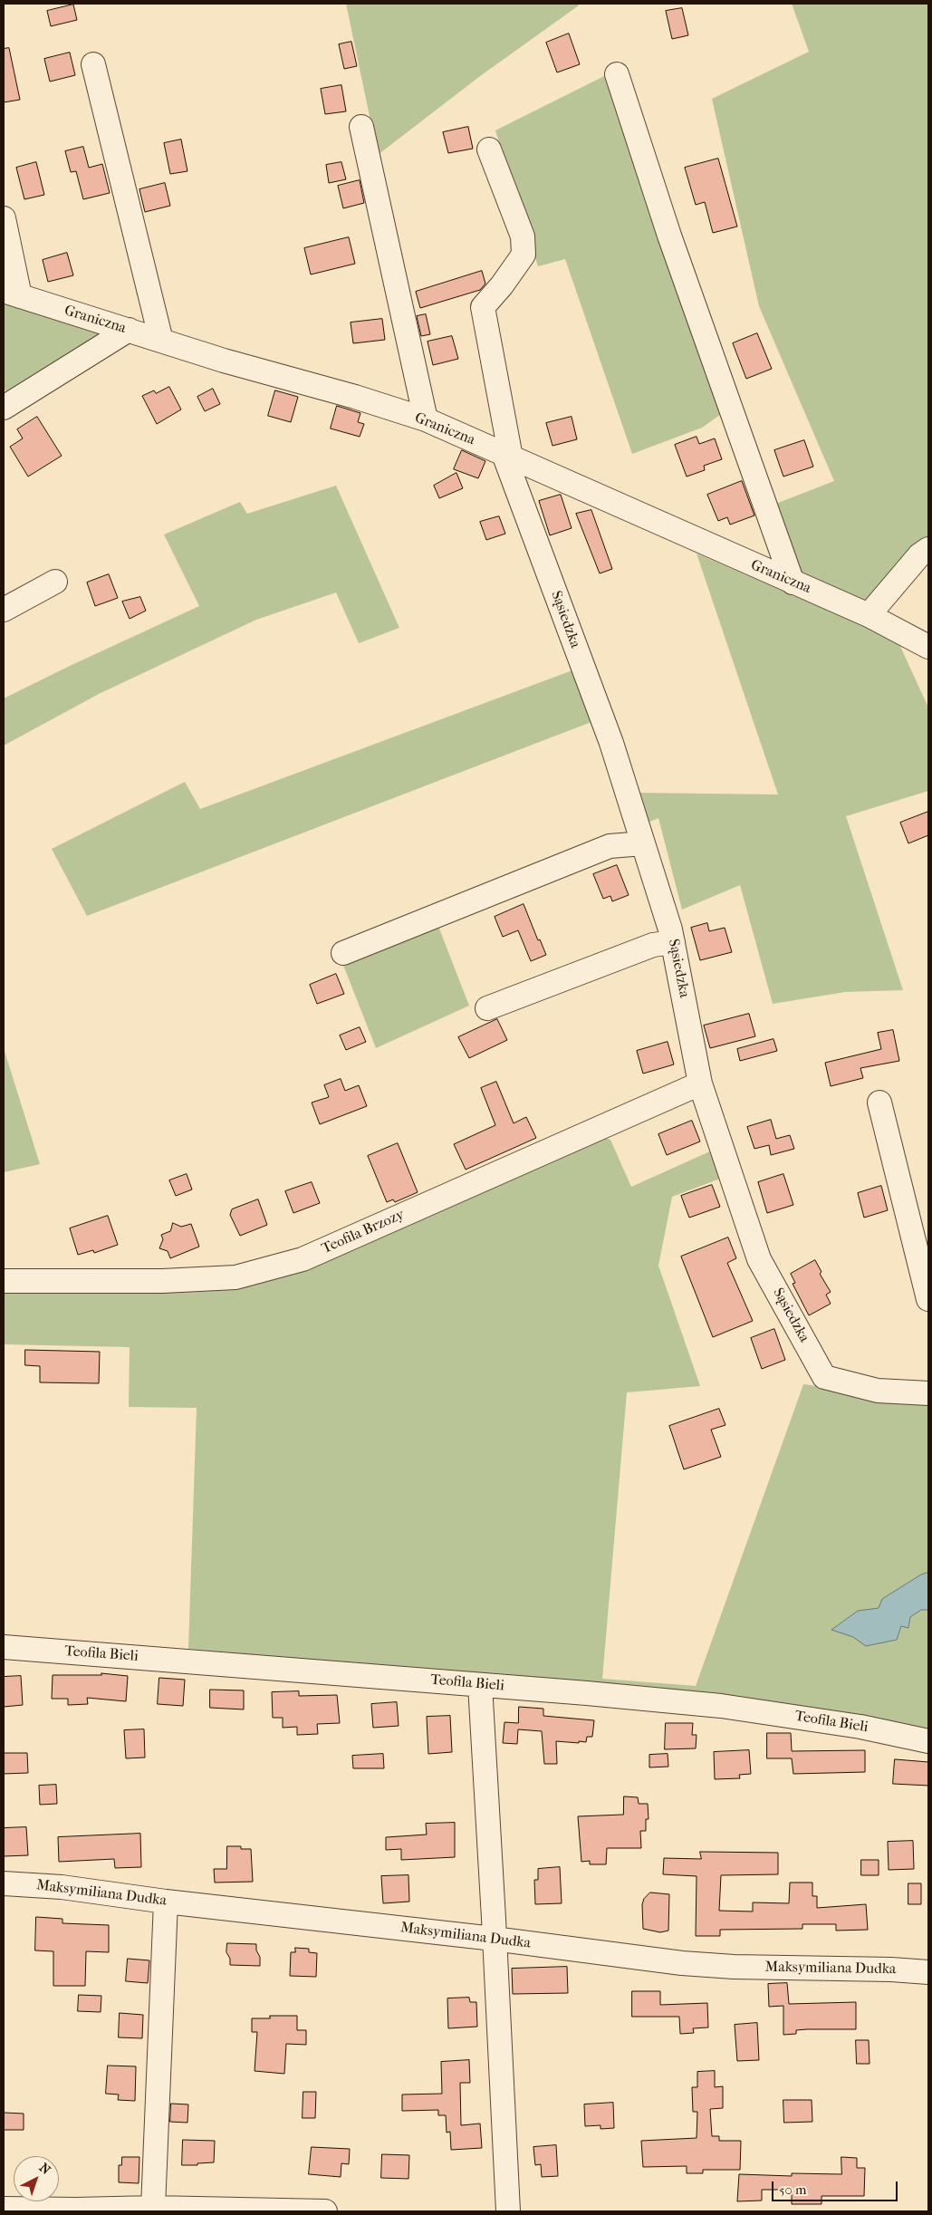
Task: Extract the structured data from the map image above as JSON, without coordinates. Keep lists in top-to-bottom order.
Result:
{
  "streets": {
    "street": [
      "Graniczna",
      "Sąsiedzka",
      "Teofila Brzozy",
      "Teofila Bieli",
      "Maksymiliana Dudka"
    ]
  },
  "crossings": [
    ["Graniczna", "Sąsiedzka"],
    ["Sąsiedzka", "Teofila Brzozy"]
  ],
  "scale_bar": "50 m",
  "north": "top right"
}
